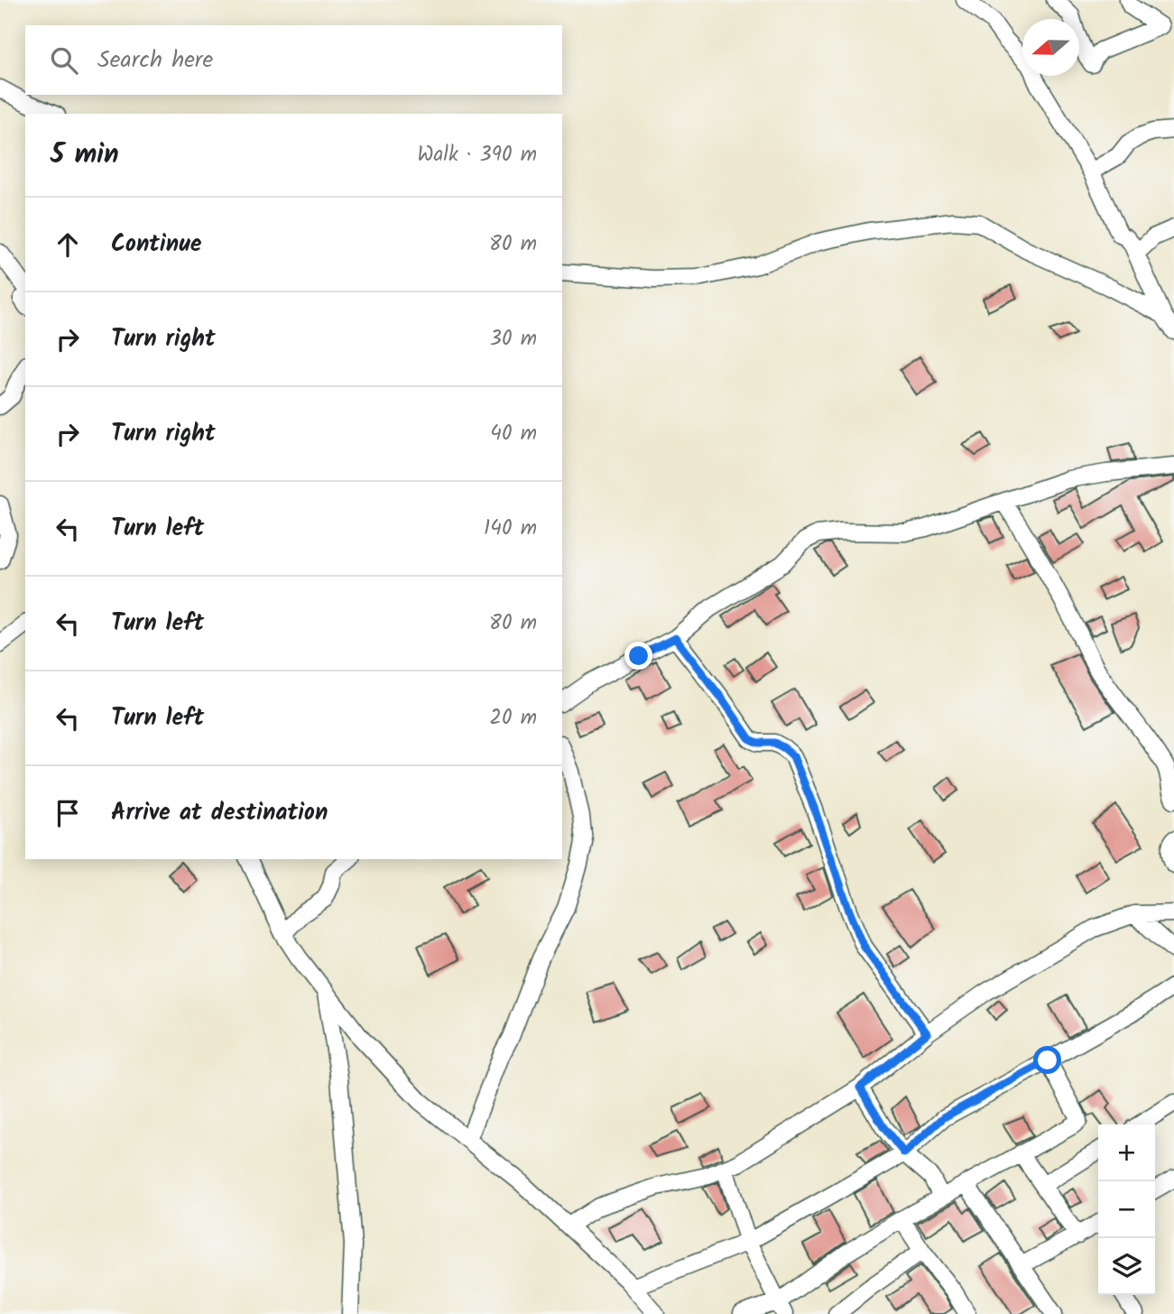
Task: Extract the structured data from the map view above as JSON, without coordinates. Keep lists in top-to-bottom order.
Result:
{
  "north": "left",
  "page": {
    "search": "Search here",
    "heading": ["5 min", "Walk · 390 m"],
    "list": [
      ["Continue", "80 m"],
      ["Turn right", "30 m"],
      ["Turn right", "40 m"],
      ["Turn left", "140 m"],
      ["Turn left", "80 m"],
      ["Turn left", "20 m"],
      "Arrive at destination"
    ],
    "map_buttons": ["+", "−"]
  }
}
